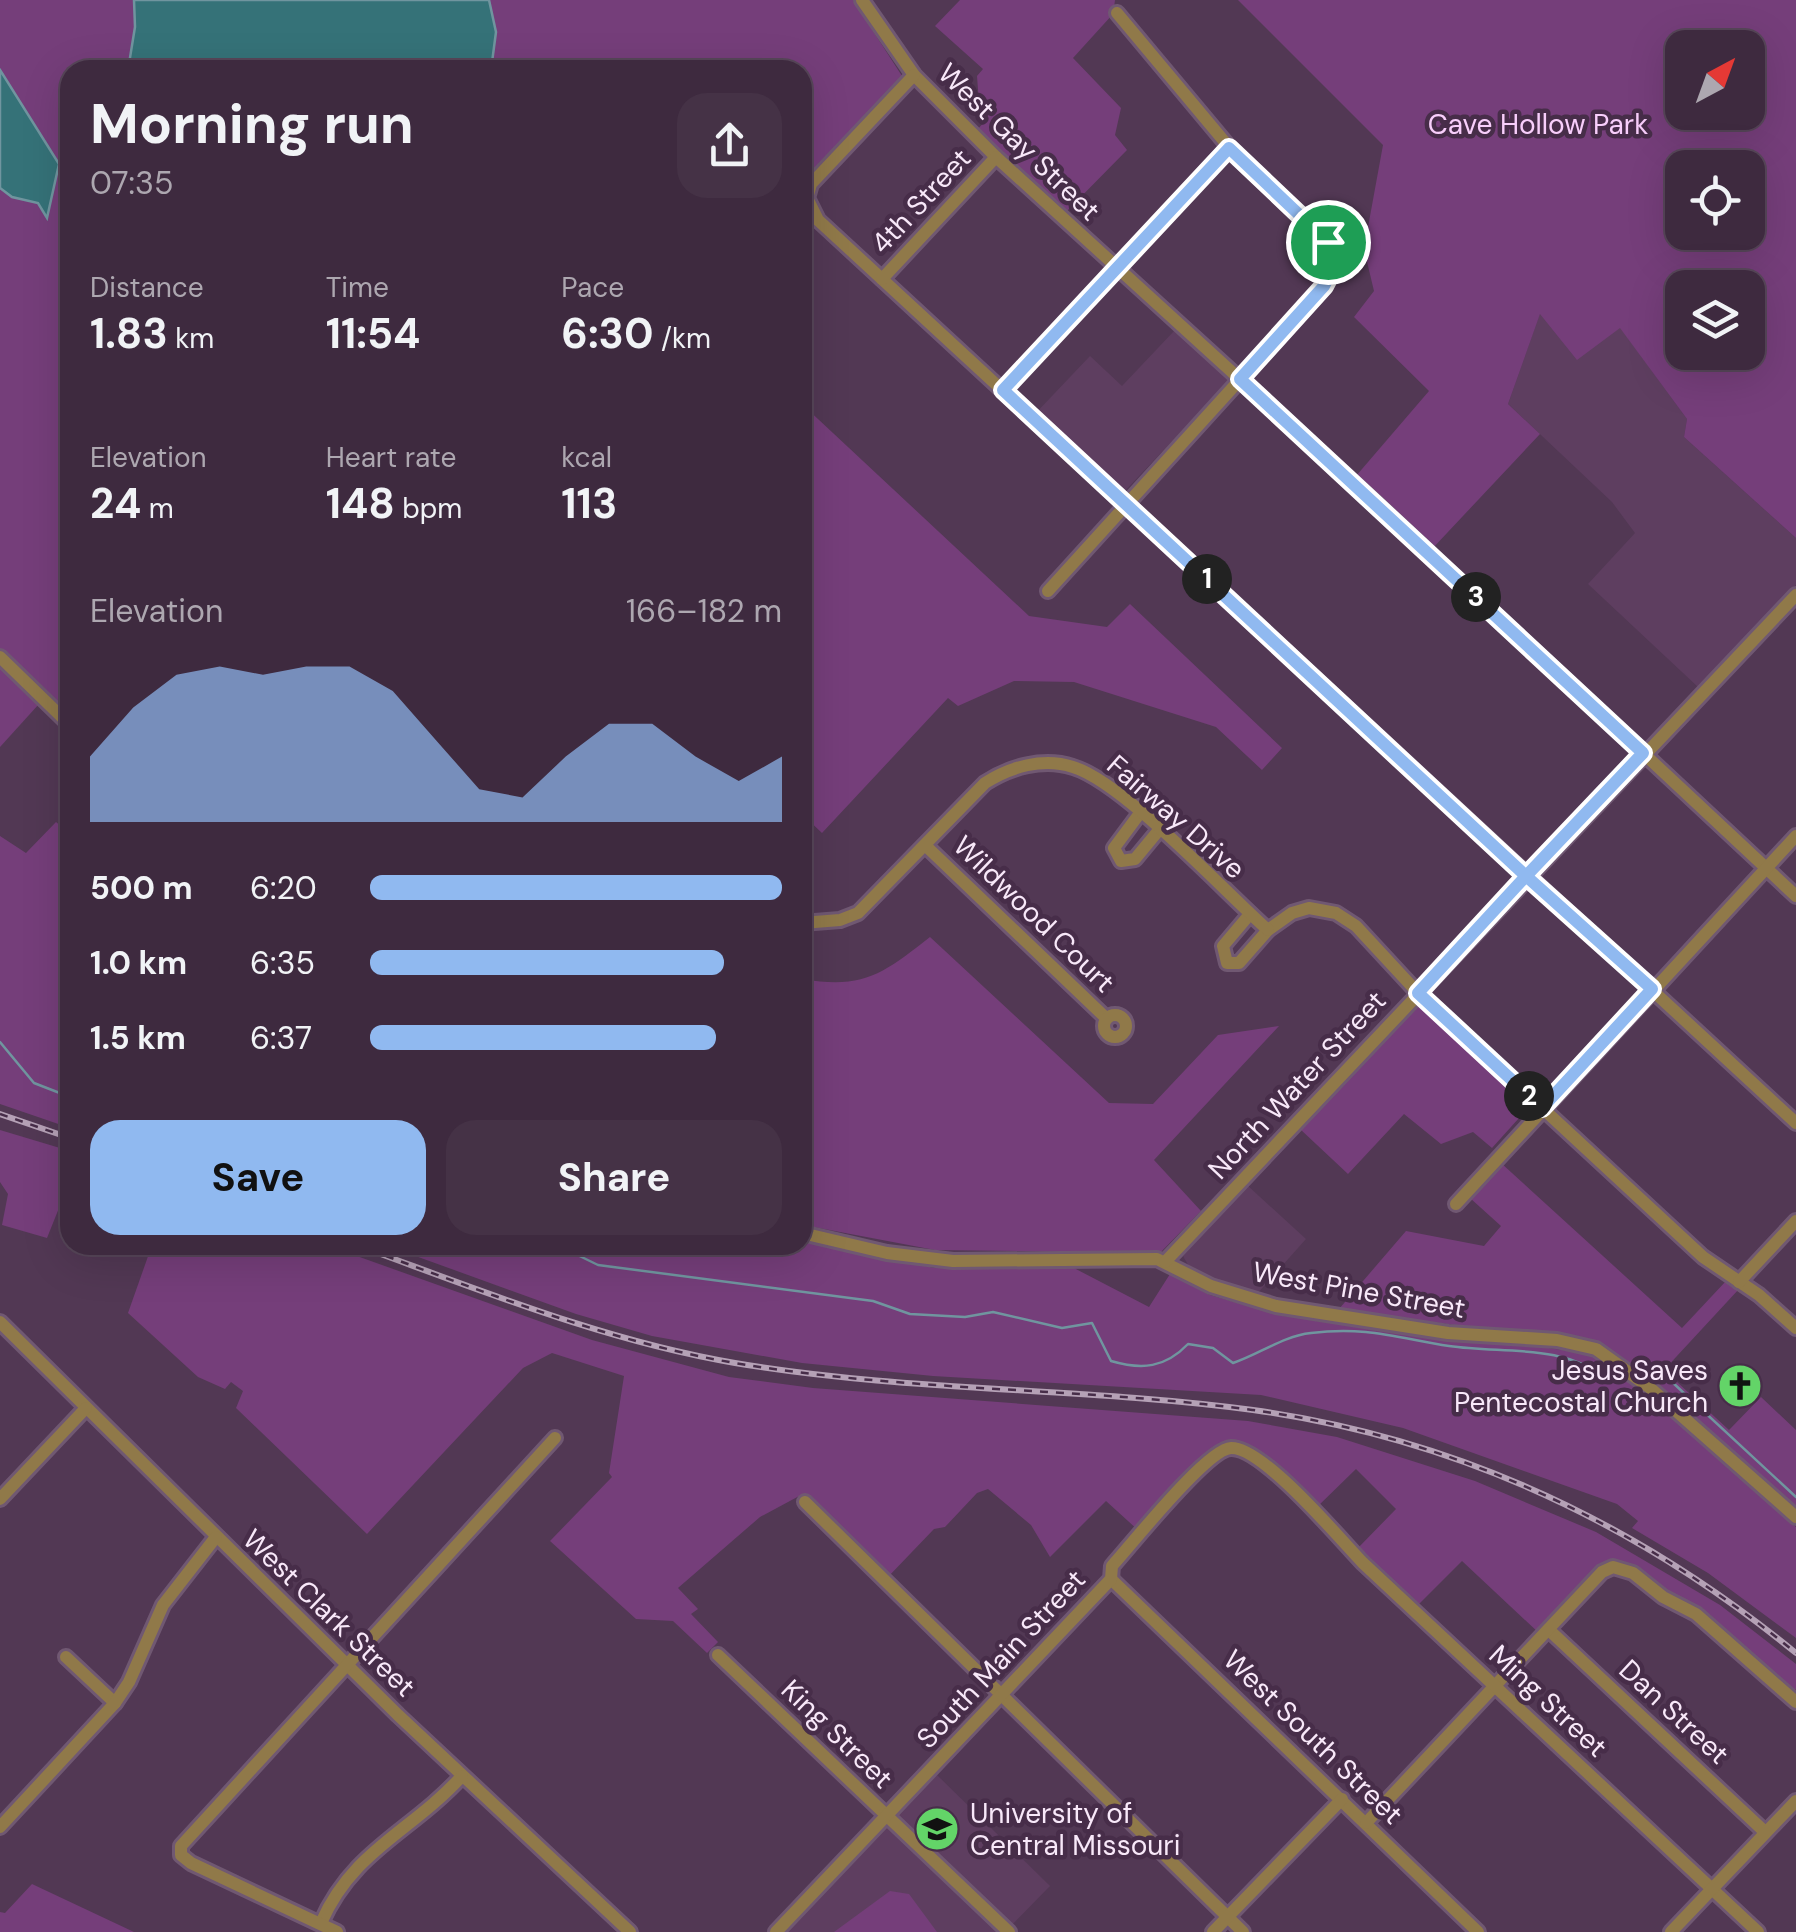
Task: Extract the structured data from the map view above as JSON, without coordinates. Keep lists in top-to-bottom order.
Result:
{
  "streets": {
    "street": [
      "West Gay Street",
      "4th Street",
      "Fairway Drive",
      "Wildwood Court",
      "North Water Street",
      "West Pine Street",
      "West Clark Street",
      "South Main Street",
      "Ming Street",
      "Dan Street",
      "King Street",
      "West South Street"
    ]
  },
  "crossings": [
    ["West Gay Street", "4th Street"],
    ["West Gay Street", "North Water Street"],
    ["Fairway Drive", "Wildwood Court"],
    ["North Water Street", "West Pine Street"],
    ["South Main Street", "Ming Street"],
    ["South Main Street", "King Street"],
    ["South Main Street", "West South Street"]
  ],
  "parks": ["Cave Hollow Park"],
  "places": {
    "church": ["Jesus Saves Pentecostal Church"],
    "school or university": ["University of Central Missouri"]
  },
  "north": "top right",
  "page": {
    "heading": ["Morning run", "07:35"],
    "stats": [
      ["Distance", "1.83 km"],
      ["Time", "11:54"],
      ["Pace", "6:30 /km"],
      ["Elevation", "24 m"],
      ["Heart rate", "148 bpm"],
      ["kcal", "113"]
    ],
    "pins": ["1", "3", "2"],
    "chart": ["Elevation", "166–182 m"],
    "list": [
      {
        "name": "500 m",
        "note": "6:20"
      },
      {
        "name": "1.0 km",
        "note": "6:35"
      },
      {
        "name": "1.5 km",
        "note": "6:37"
      }
    ],
    "buttons": ["Save", "Share"]
  }
}
